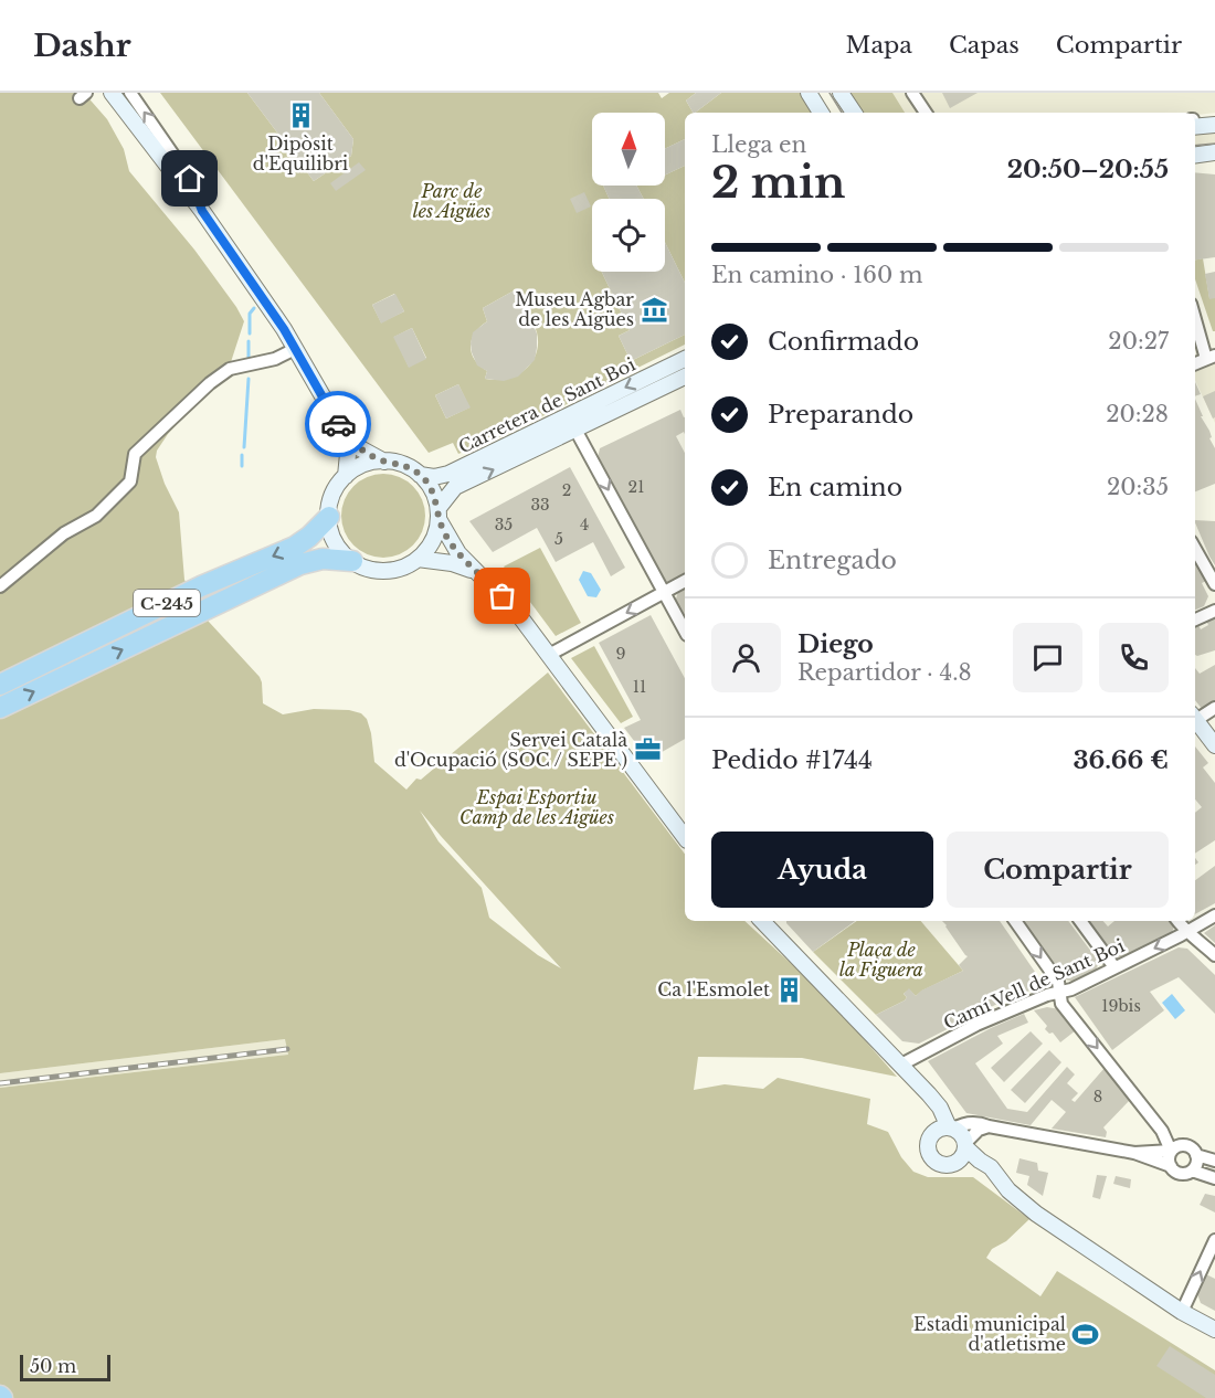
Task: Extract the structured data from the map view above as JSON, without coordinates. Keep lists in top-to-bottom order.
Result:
{
  "streets": {
    "highway": ["C-245"],
    "main road": ["Carretera de Sant Boi"],
    "street": ["Camí Vell de Sant Boi"]
  },
  "crossings": [
    ["Carretera de Sant Boi", "C-245"]
  ],
  "parks": ["Parc de les Aigües", "Espai Esportiu Camp de les Aigües", "Plaça de la Figuera"],
  "places": {
    "building": ["Dipòsit d'Equilibri", "Ca l'Esmolet"],
    "museum": ["Museu Agbar de les Aigües"],
    "office": ["Servei Català d'Ocupació (SOC / SEPE )"],
    "sports": ["Estadi municipal d'atletisme"]
  },
  "house_numbers": [
    "21",
    "2",
    "33",
    "35",
    "4",
    "5",
    "9",
    "11",
    "19bis",
    "8"
  ],
  "scale_bar": "50 m",
  "north": "top",
  "page": {
    "header": "Dashr",
    "nav": ["Mapa", "Capas", "Compartir"],
    "heading": ["2 min", "Llega en", "20:50–20:55"],
    "panel": [
      "Diego",
      "Repartidor · 4.8",
      "Pedido #1744",
      "36.66 €"
    ],
    "bar": "En camino · 160 m",
    "list": [
      ["Confirmado", "20:27"],
      ["Preparando", "20:28"],
      ["En camino", "20:35"],
      "Entregado"
    ],
    "buttons": ["Ayuda", "Compartir"],
    "scale": "50 m"
  }
}
